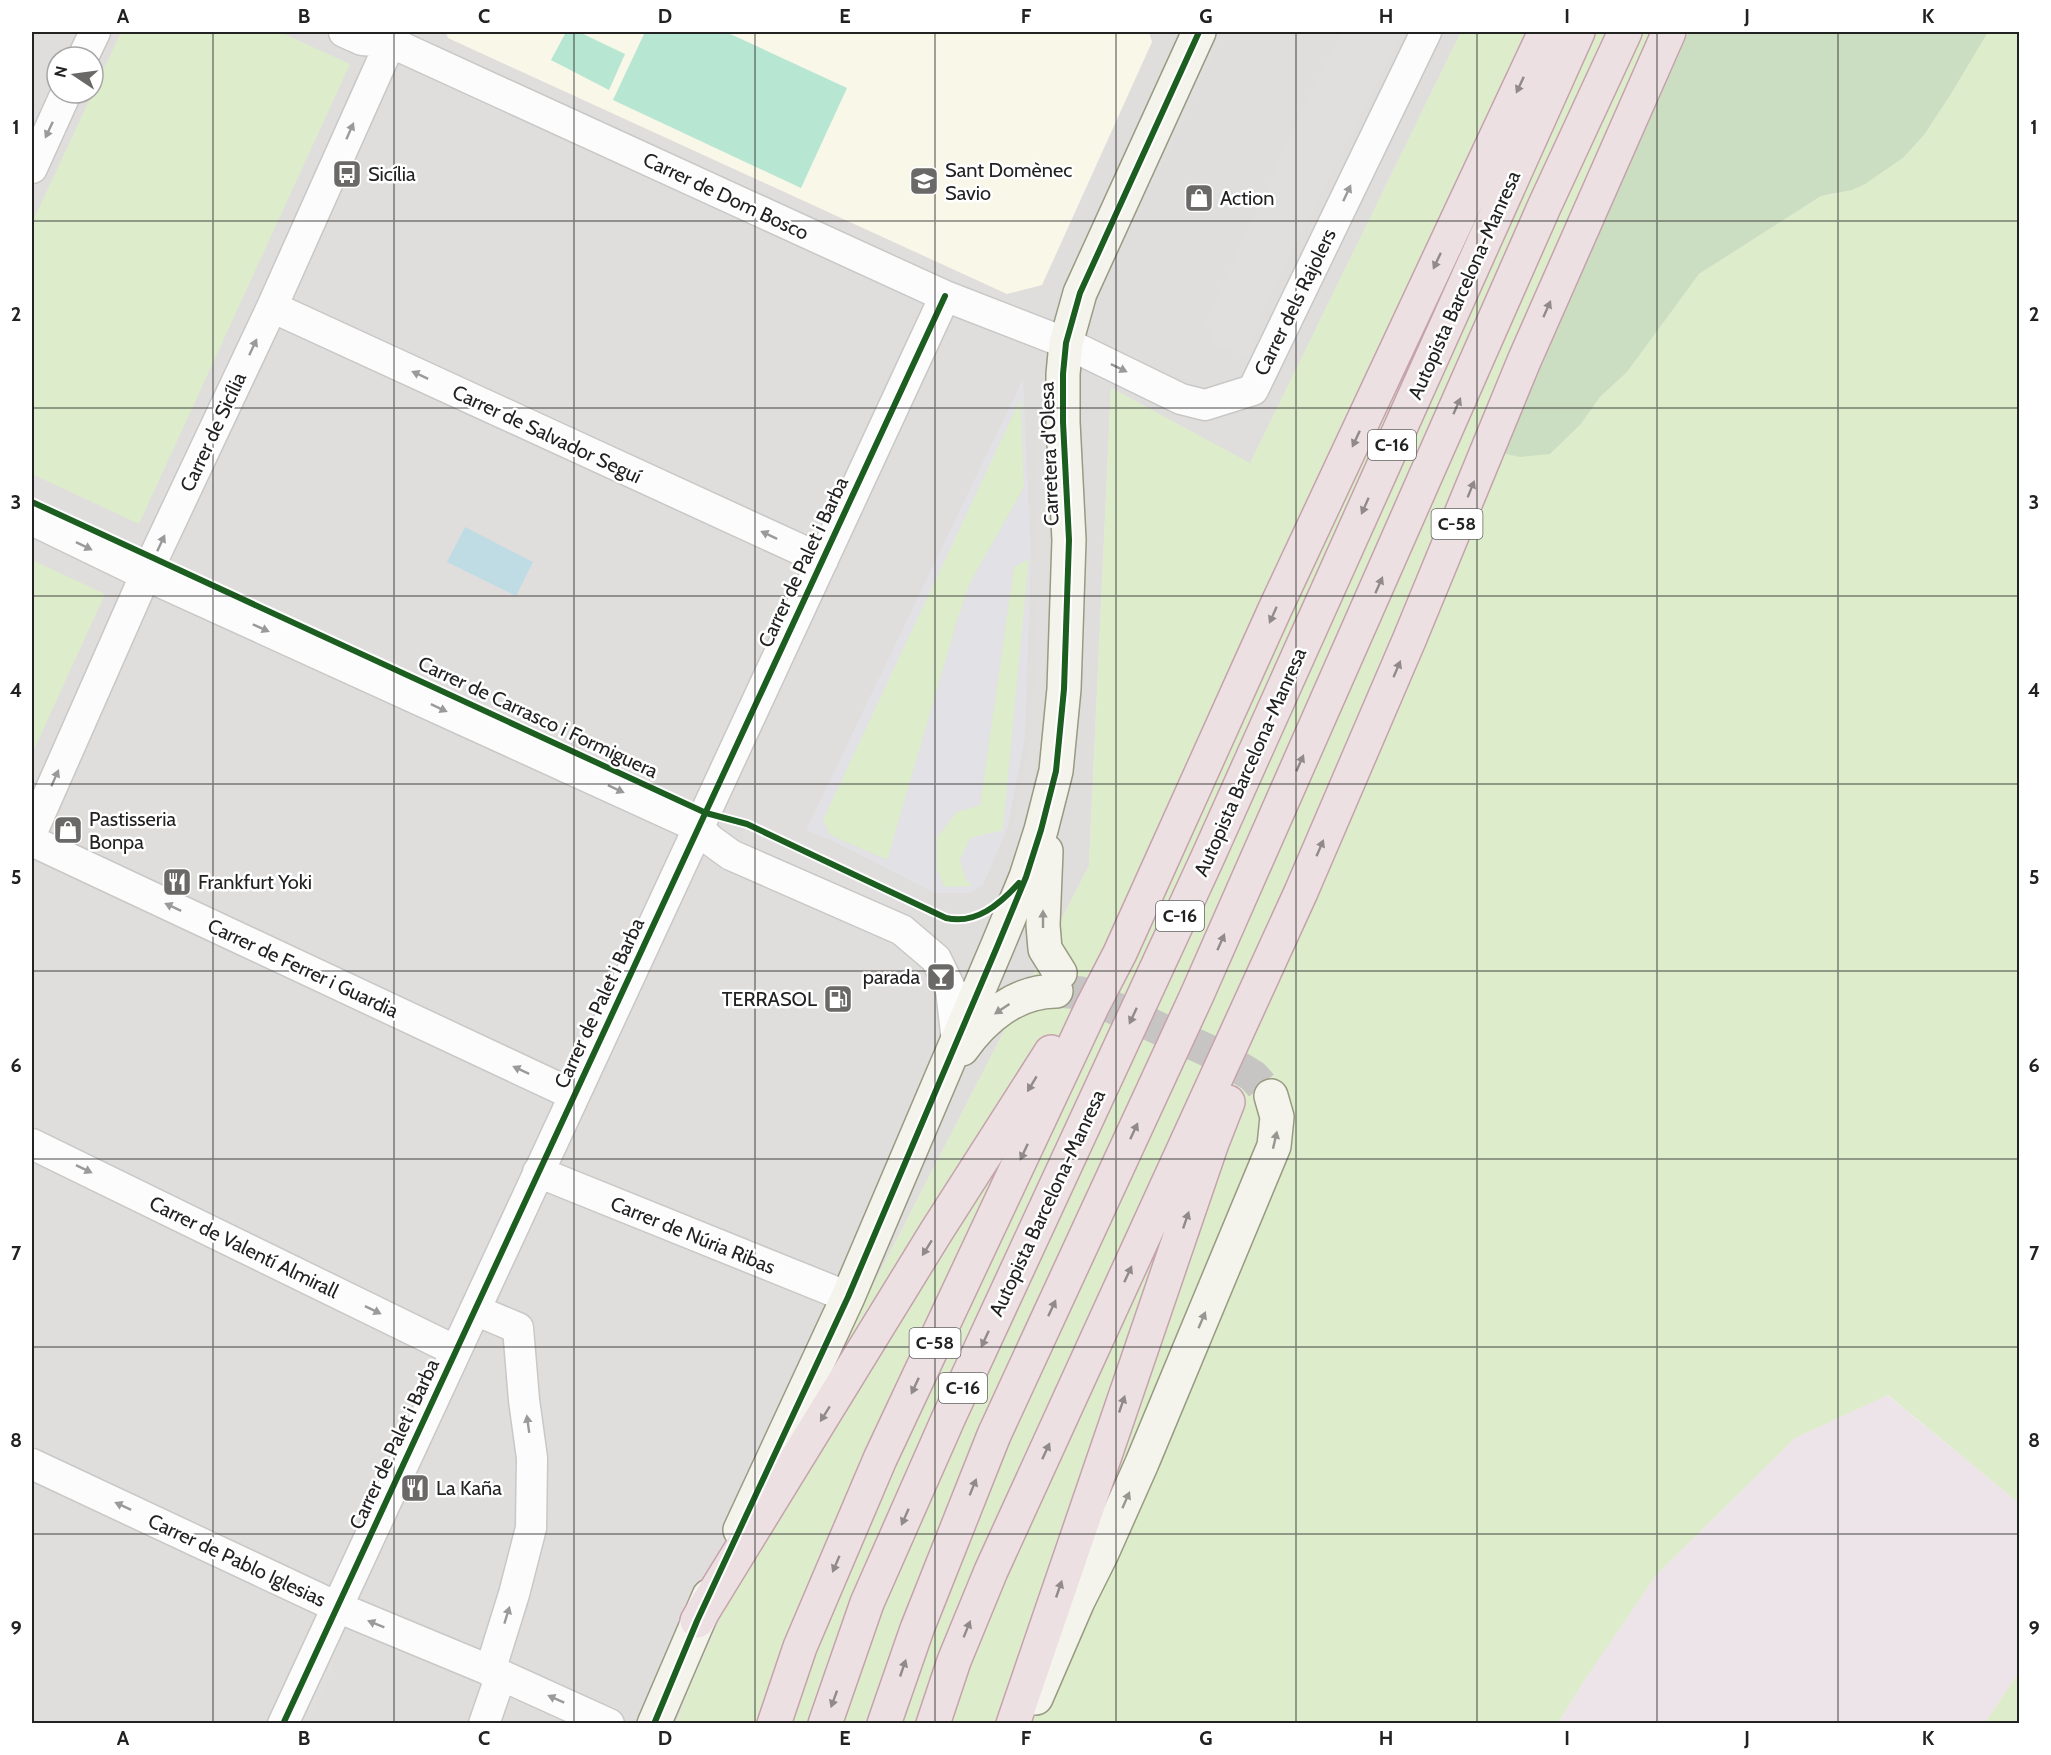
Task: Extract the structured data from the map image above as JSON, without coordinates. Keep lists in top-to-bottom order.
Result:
{
  "streets": {
    "highway": ["Autopista Barcelona-Manresa", "C-16", "C-58"],
    "street": [
      "Carrer de Dom Bosco",
      "Carrer dels Rajolers",
      "Carrer de Sicília",
      "Carrer de Salvador Seguí",
      "Carretera d'Olesa",
      "Carrer de Palet i Barba",
      "Carrer de Carrasco i Formiguera",
      "Carrer de Ferrer i Guardia",
      "Carrer de Núria Ribas",
      "Carrer de Valentí Almirall",
      "Carrer de Pablo Iglesias"
    ]
  },
  "crossings": [
    ["Carrer de Dom Bosco", "Carrer dels Rajolers"],
    ["Carrer de Dom Bosco", "Carrer de Sicília"],
    ["Carrer de Dom Bosco", "Carretera d'Olesa"],
    ["Carrer de Dom Bosco", "Carrer de Palet i Barba"],
    ["Carrer dels Rajolers", "Carretera d'Olesa"],
    ["Carrer de Sicília", "Carrer de Salvador Seguí"],
    ["Carrer de Sicília", "Carrer de Carrasco i Formiguera"],
    ["Carrer de Salvador Seguí", "Carrer de Palet i Barba"],
    ["Carrer de Palet i Barba", "Carrer de Carrasco i Formiguera"],
    ["Carrer de Palet i Barba", "Carrer de Ferrer i Guardia"],
    ["Carrer de Palet i Barba", "Carrer de Núria Ribas"],
    ["Carrer de Palet i Barba", "Carrer de Valentí Almirall"],
    ["Carrer de Palet i Barba", "Carrer de Pablo Iglesias"]
  ],
  "one_way": [
    "Carrer de Sicília",
    "Carrer de Salvador Seguí",
    "Carrer de Carrasco i Formiguera",
    "Carrer de Ferrer i Guardia",
    "Carrer de Valentí Almirall",
    "Carrer de Pablo Iglesias"
  ],
  "places": {
    "bus stop": ["Sicília"],
    "school or university": ["Sant Domènec Savio"],
    "shop": ["Action", "Pastisseria Bonpa"],
    "restaurant": ["Frankfurt Yoki", "La Kaña"],
    "bar": ["parada"],
    "fuel station": ["TERRASOL"]
  },
  "north": "left",
  "grid": {
    "columns": [
      "A",
      "B",
      "C",
      "D",
      "E",
      "F",
      "G",
      "H",
      "I",
      "J",
      "K"
    ],
    "rows": [
      "1",
      "2",
      "3",
      "4",
      "5",
      "6",
      "7",
      "8",
      "9"
    ]
  }
}
